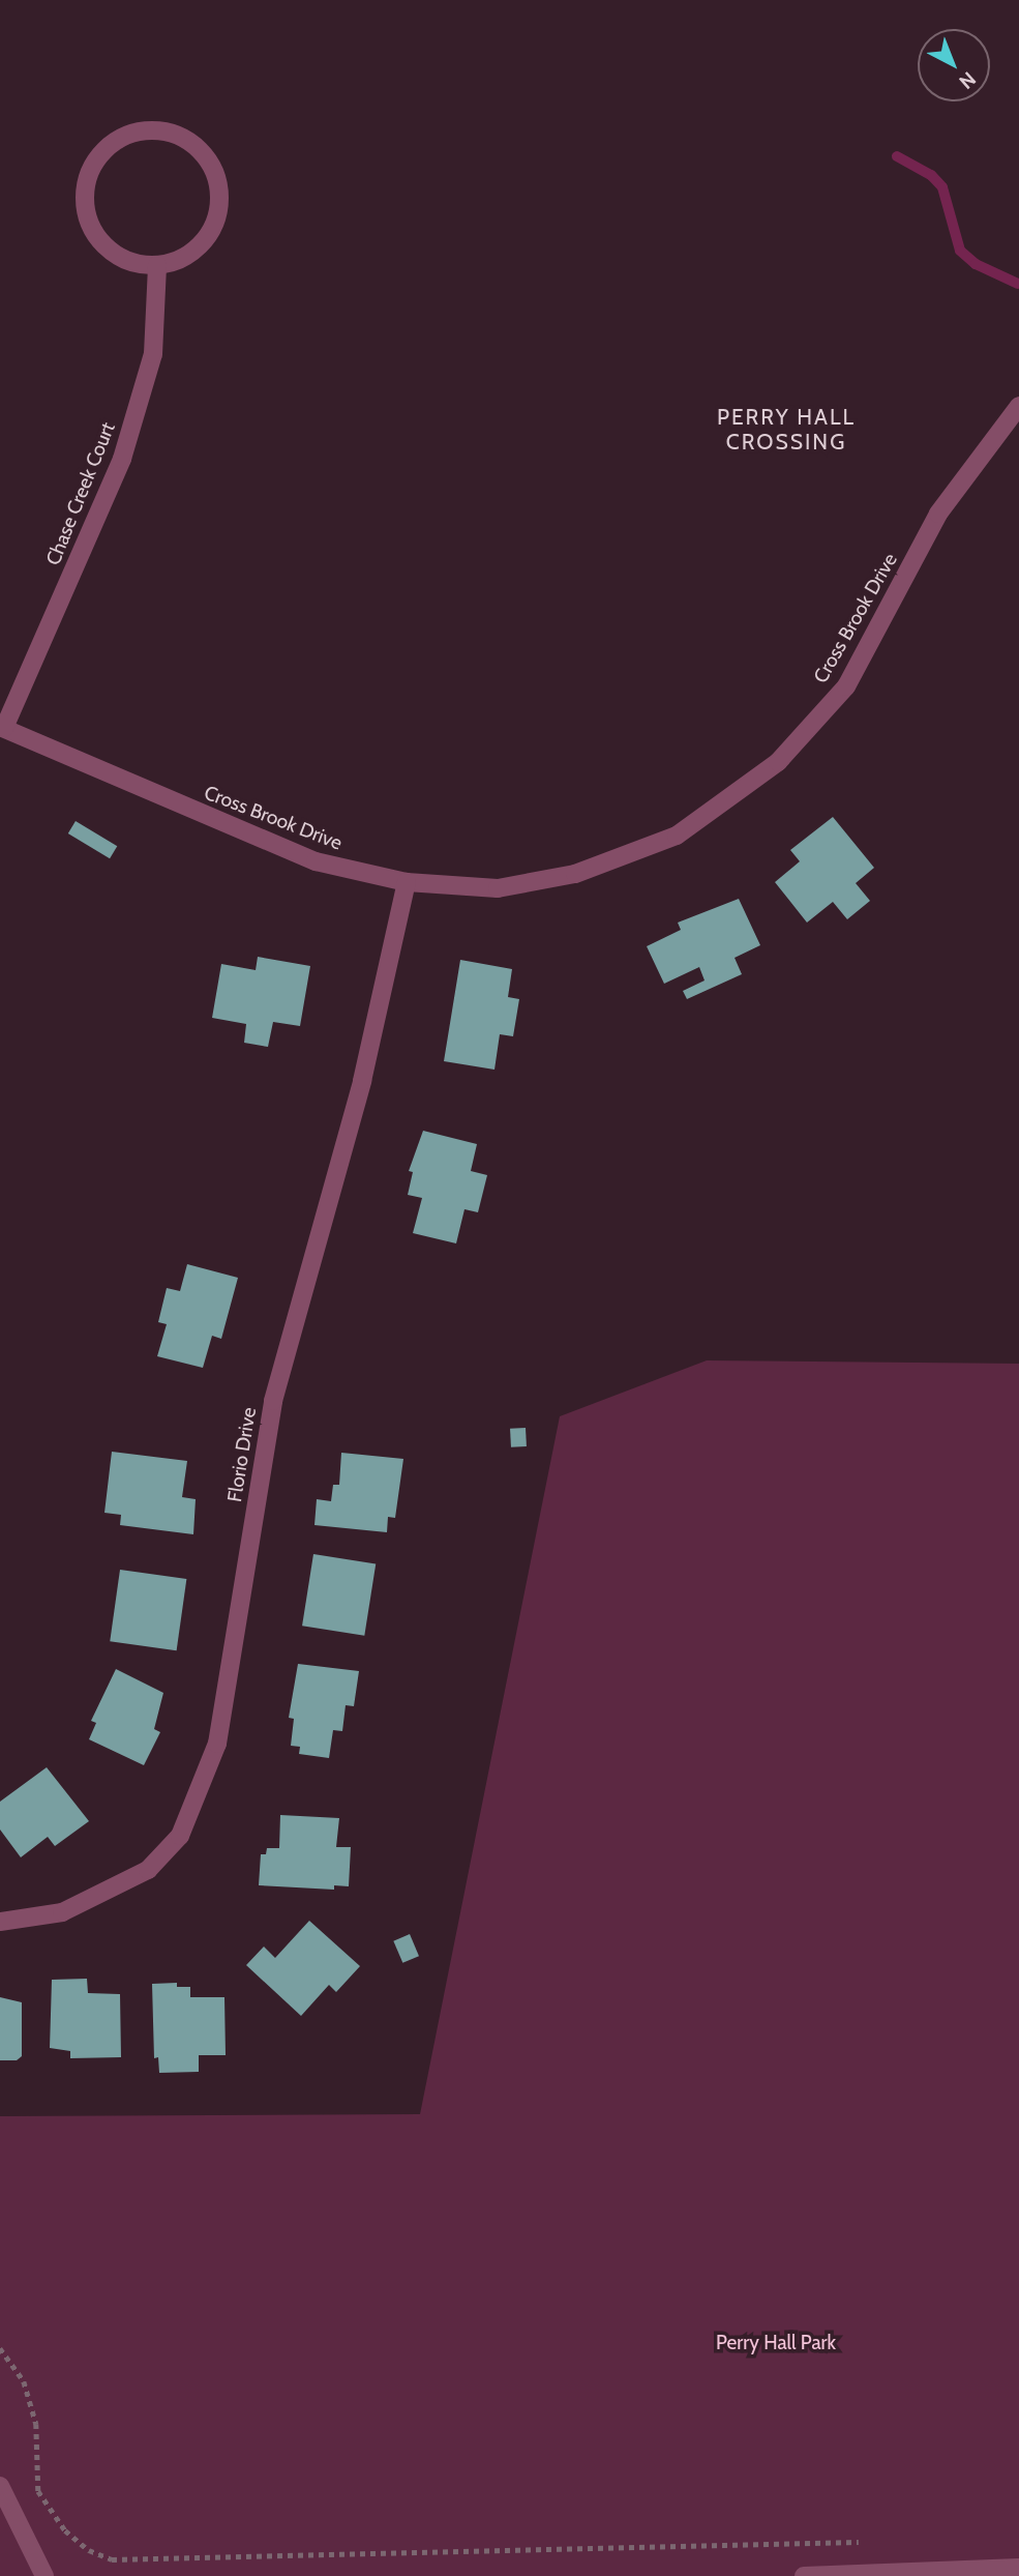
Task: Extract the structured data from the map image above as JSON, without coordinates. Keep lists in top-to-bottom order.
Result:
{
  "streets": {
    "street": ["Chase Creek Court", "Cross Brook Drive", "Florio Drive"]
  },
  "crossings": [
    ["Chase Creek Court", "Cross Brook Drive"],
    ["Cross Brook Drive", "Florio Drive"]
  ],
  "districts": ["PERRY HALL CROSSING"],
  "parks": ["Perry Hall Park"],
  "north": "bottom right"
}
